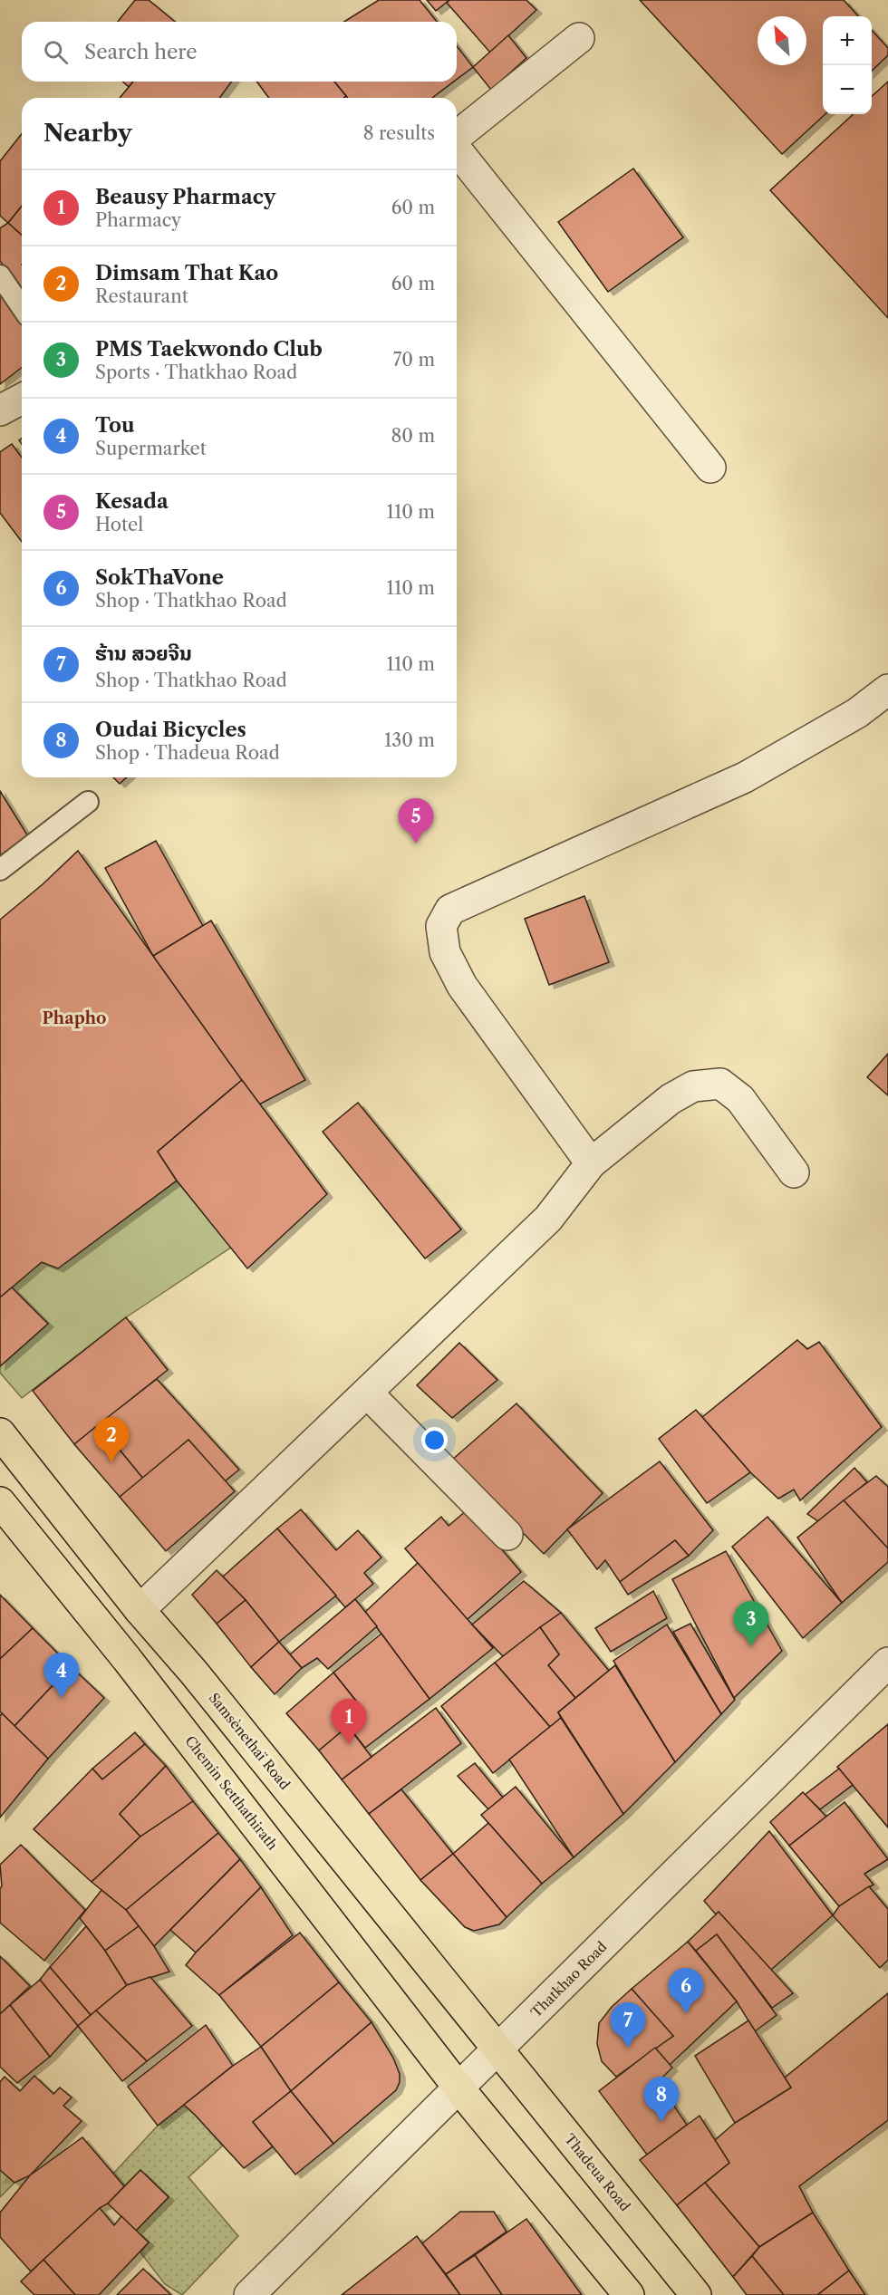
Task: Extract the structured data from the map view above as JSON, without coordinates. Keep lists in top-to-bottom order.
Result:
{
  "streets": {
    "main road": ["Samsènethaï Road", "Chemin Setthathirath", "Thadeua Road"],
    "street": ["Thatkhao Road"]
  },
  "crossings": [
    ["Samsènethaï Road", "Thatkhao Road"],
    ["Samsènethaï Road", "Thadeua Road"],
    ["Chemin Setthathirath", "Thatkhao Road"],
    ["Thatkhao Road", "Thadeua Road"]
  ],
  "districts": ["Phapho"],
  "north": "top left",
  "page": {
    "map_buttons": ["+", "−"],
    "search": "Search here",
    "heading": ["Nearby", "8 results"],
    "list": [
      {
        "mark": "1",
        "name": "Beausy Pharmacy",
        "note": "Pharmacy",
        "value": "60 m"
      },
      {
        "mark": "2",
        "name": "Dimsam That Kao",
        "note": "Restaurant",
        "value": "60 m"
      },
      {
        "mark": "3",
        "name": "PMS Taekwondo Club",
        "note": "Sports · Thatkhao Road",
        "value": "70 m"
      },
      {
        "mark": "4",
        "name": "Tou",
        "note": "Supermarket",
        "value": "80 m"
      },
      {
        "mark": "5",
        "name": "Kesada",
        "note": "Hotel",
        "value": "110 m"
      },
      {
        "mark": "6",
        "name": "SokThaVone",
        "note": "Shop · Thatkhao Road",
        "value": "110 m"
      },
      {
        "mark": "7",
        "name": "ຮ້ານ ສວຍຈີນ",
        "note": "Shop · Thatkhao Road",
        "value": "110 m"
      },
      {
        "mark": "8",
        "name": "Oudai Bicycles",
        "note": "Shop · Thadeua Road",
        "value": "130 m"
      }
    ],
    "pins": [
      "5",
      "2",
      "3",
      "4",
      "1",
      "6",
      "7",
      "8"
    ]
  }
}
